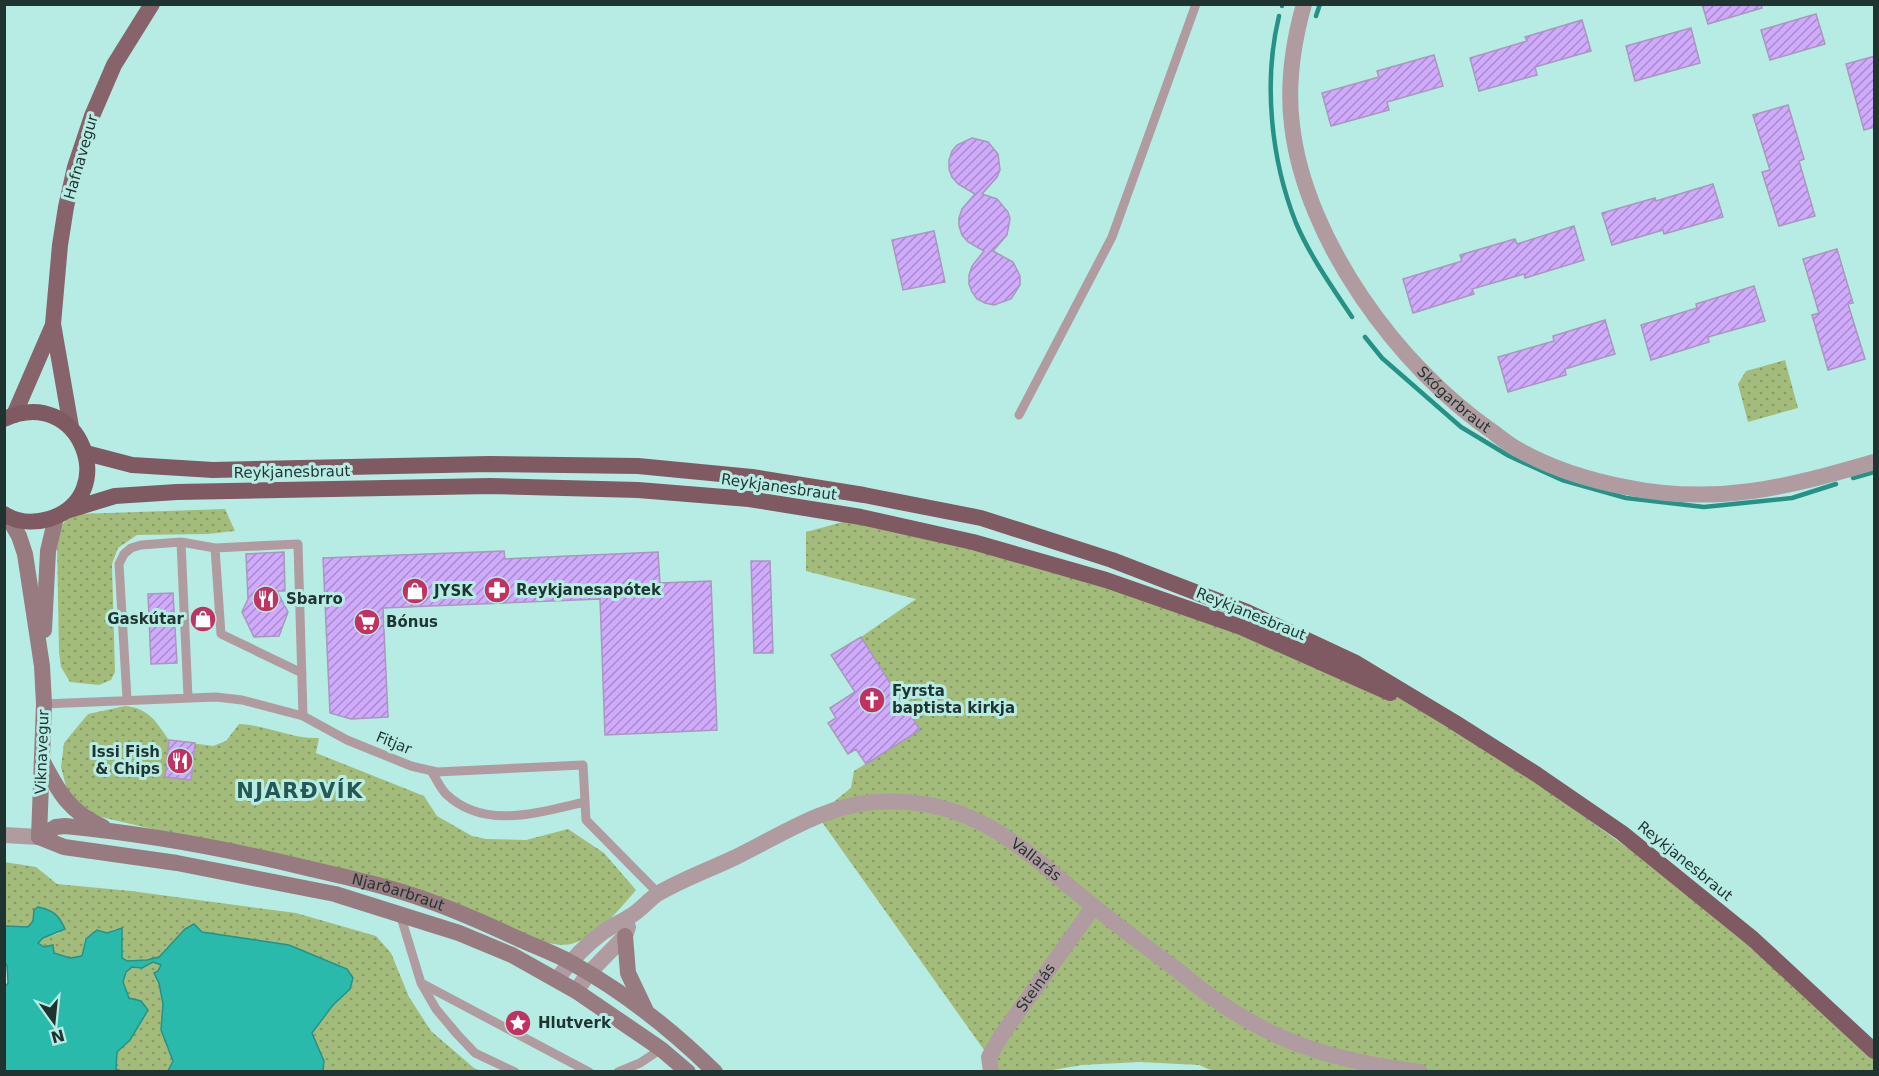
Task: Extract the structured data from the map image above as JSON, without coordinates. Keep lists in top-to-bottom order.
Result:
{
  "streets": {
    "highway": ["Reykjanesbraut"],
    "main road": ["Hafnavegur", "Viknavegur", "Njarðarbraut"],
    "street": ["Skógarbraut", "Vallarás", "Steinás"],
    "lane": ["Fitjar"]
  },
  "crossings": [
    ["Reykjanesbraut", "Viknavegur"],
    ["Fitjar", "Viknavegur"],
    ["Fitjar", "Vallarás"],
    ["Viknavegur", "Njarðarbraut"],
    ["Vallarás", "Njarðarbraut"],
    ["Vallarás", "Steinás"]
  ],
  "districts": ["NJARÐVÍK"],
  "places": {
    "pharmacy": ["Reykjanesapótek"],
    "shop": ["JYSK", "Gaskútar"],
    "restaurant": ["Sbarro", "Issi Fish & Chips"],
    "supermarket": ["Bónus"],
    "church": ["Fyrsta baptista kirkja"],
    "place": ["Hlutverk"]
  },
  "north": "bottom"
}
